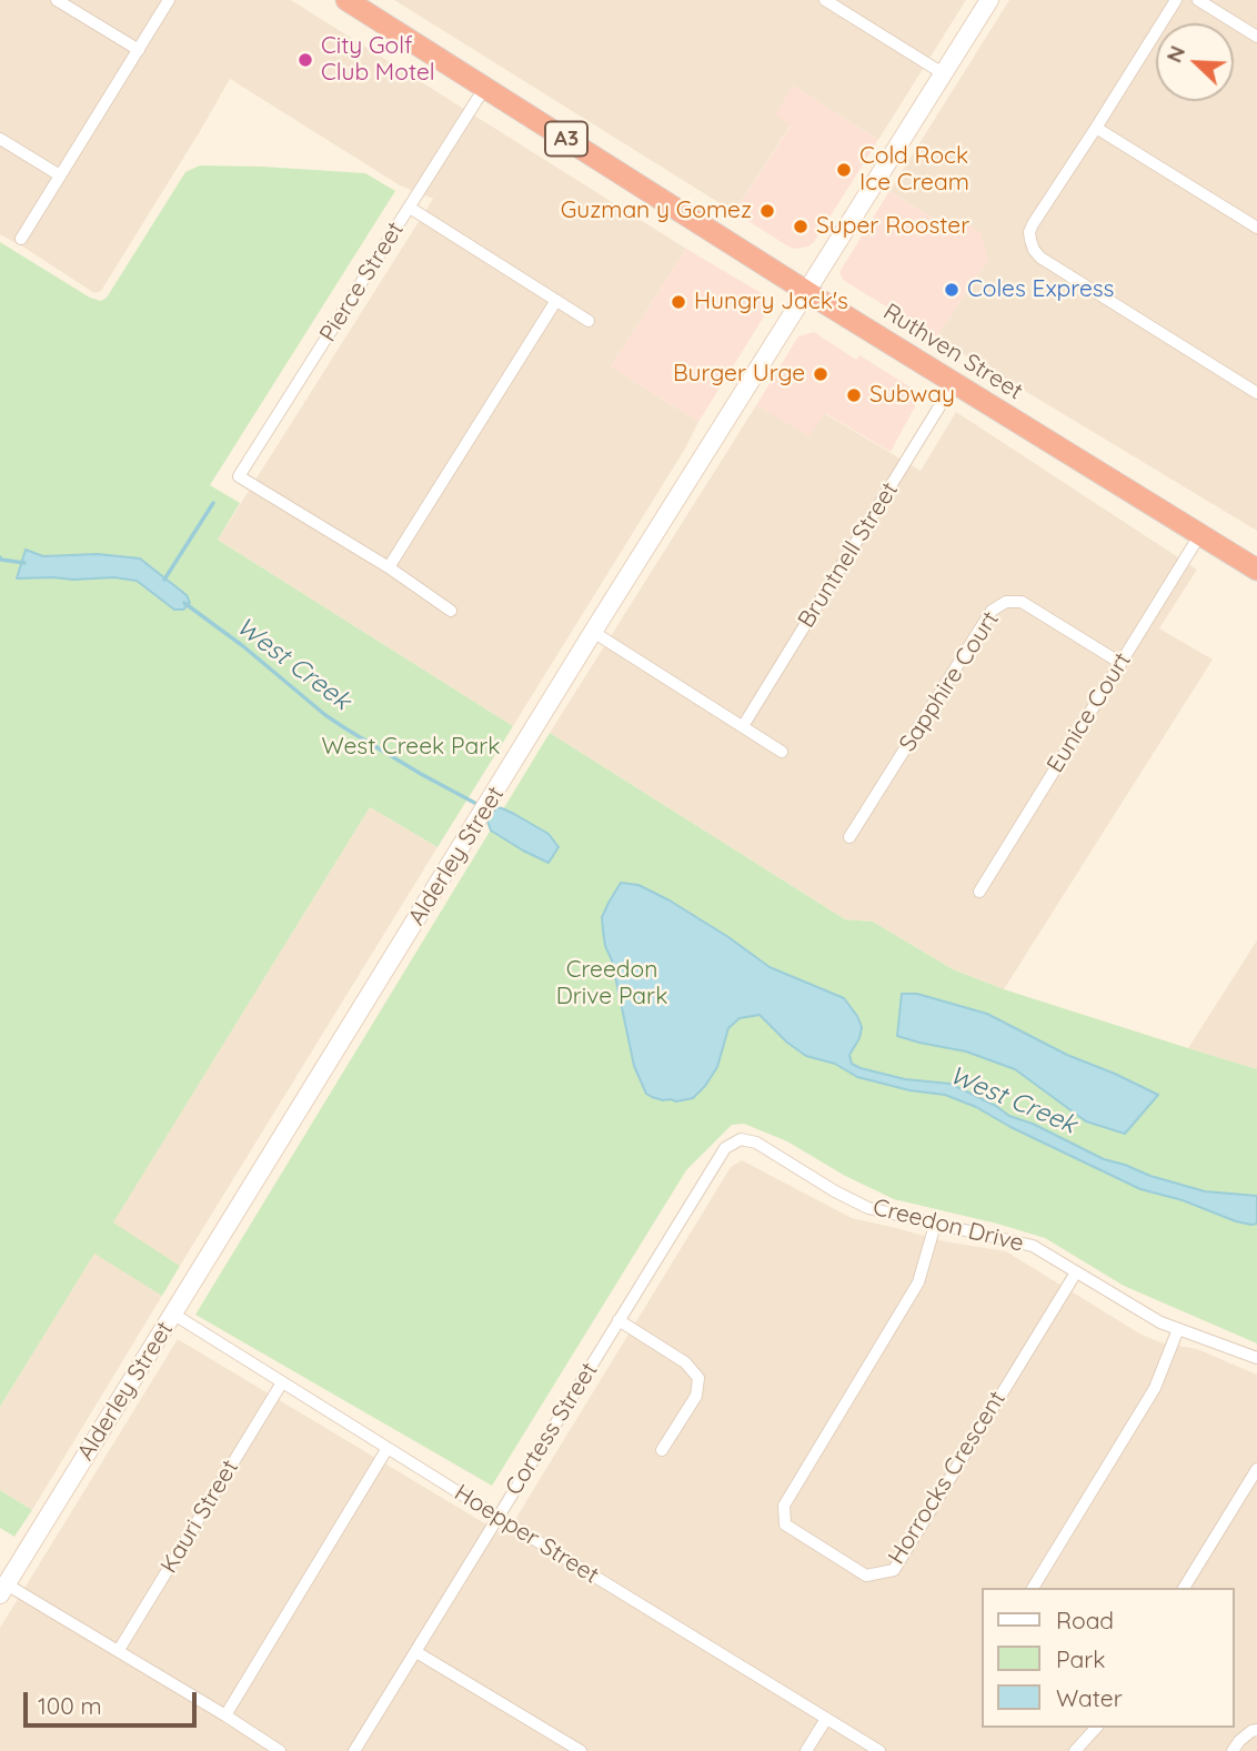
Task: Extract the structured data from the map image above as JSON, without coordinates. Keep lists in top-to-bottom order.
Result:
{
  "streets": {
    "highway": ["A3", "Ruthven Street"],
    "street": [
      "Pierce Street",
      "Bruntnell Street",
      "Sapphire Court",
      "Eunice Court",
      "Alderley Street",
      "Creedon Drive",
      "Cortess Street",
      "Horrocks Crescent",
      "Kauri Street",
      "Hoepper Street"
    ]
  },
  "crossings": [
    ["Pierce Street", "Ruthven Street"],
    ["Ruthven Street", "Bruntnell Street"],
    ["Ruthven Street", "Eunice Court"],
    ["Ruthven Street", "Alderley Street"],
    ["Sapphire Court", "Eunice Court"],
    ["Alderley Street", "Hoepper Street"],
    ["Creedon Drive", "Cortess Street"],
    ["Creedon Drive", "Horrocks Crescent"],
    ["Cortess Street", "Hoepper Street"],
    ["Kauri Street", "Hoepper Street"]
  ],
  "water": ["West Creek"],
  "parks": ["West Creek Park", "Creedon Drive Park"],
  "places": [
    "City Golf Club Motel",
    "Cold Rock Ice Cream",
    "Guzman y Gomez",
    "Super Rooster",
    "Coles Express",
    "Hungry Jack's",
    "Burger Urge",
    "Subway"
  ],
  "legend": ["Road", "Park", "Water"],
  "scale_bar": "100 m",
  "north": "top left"
}
